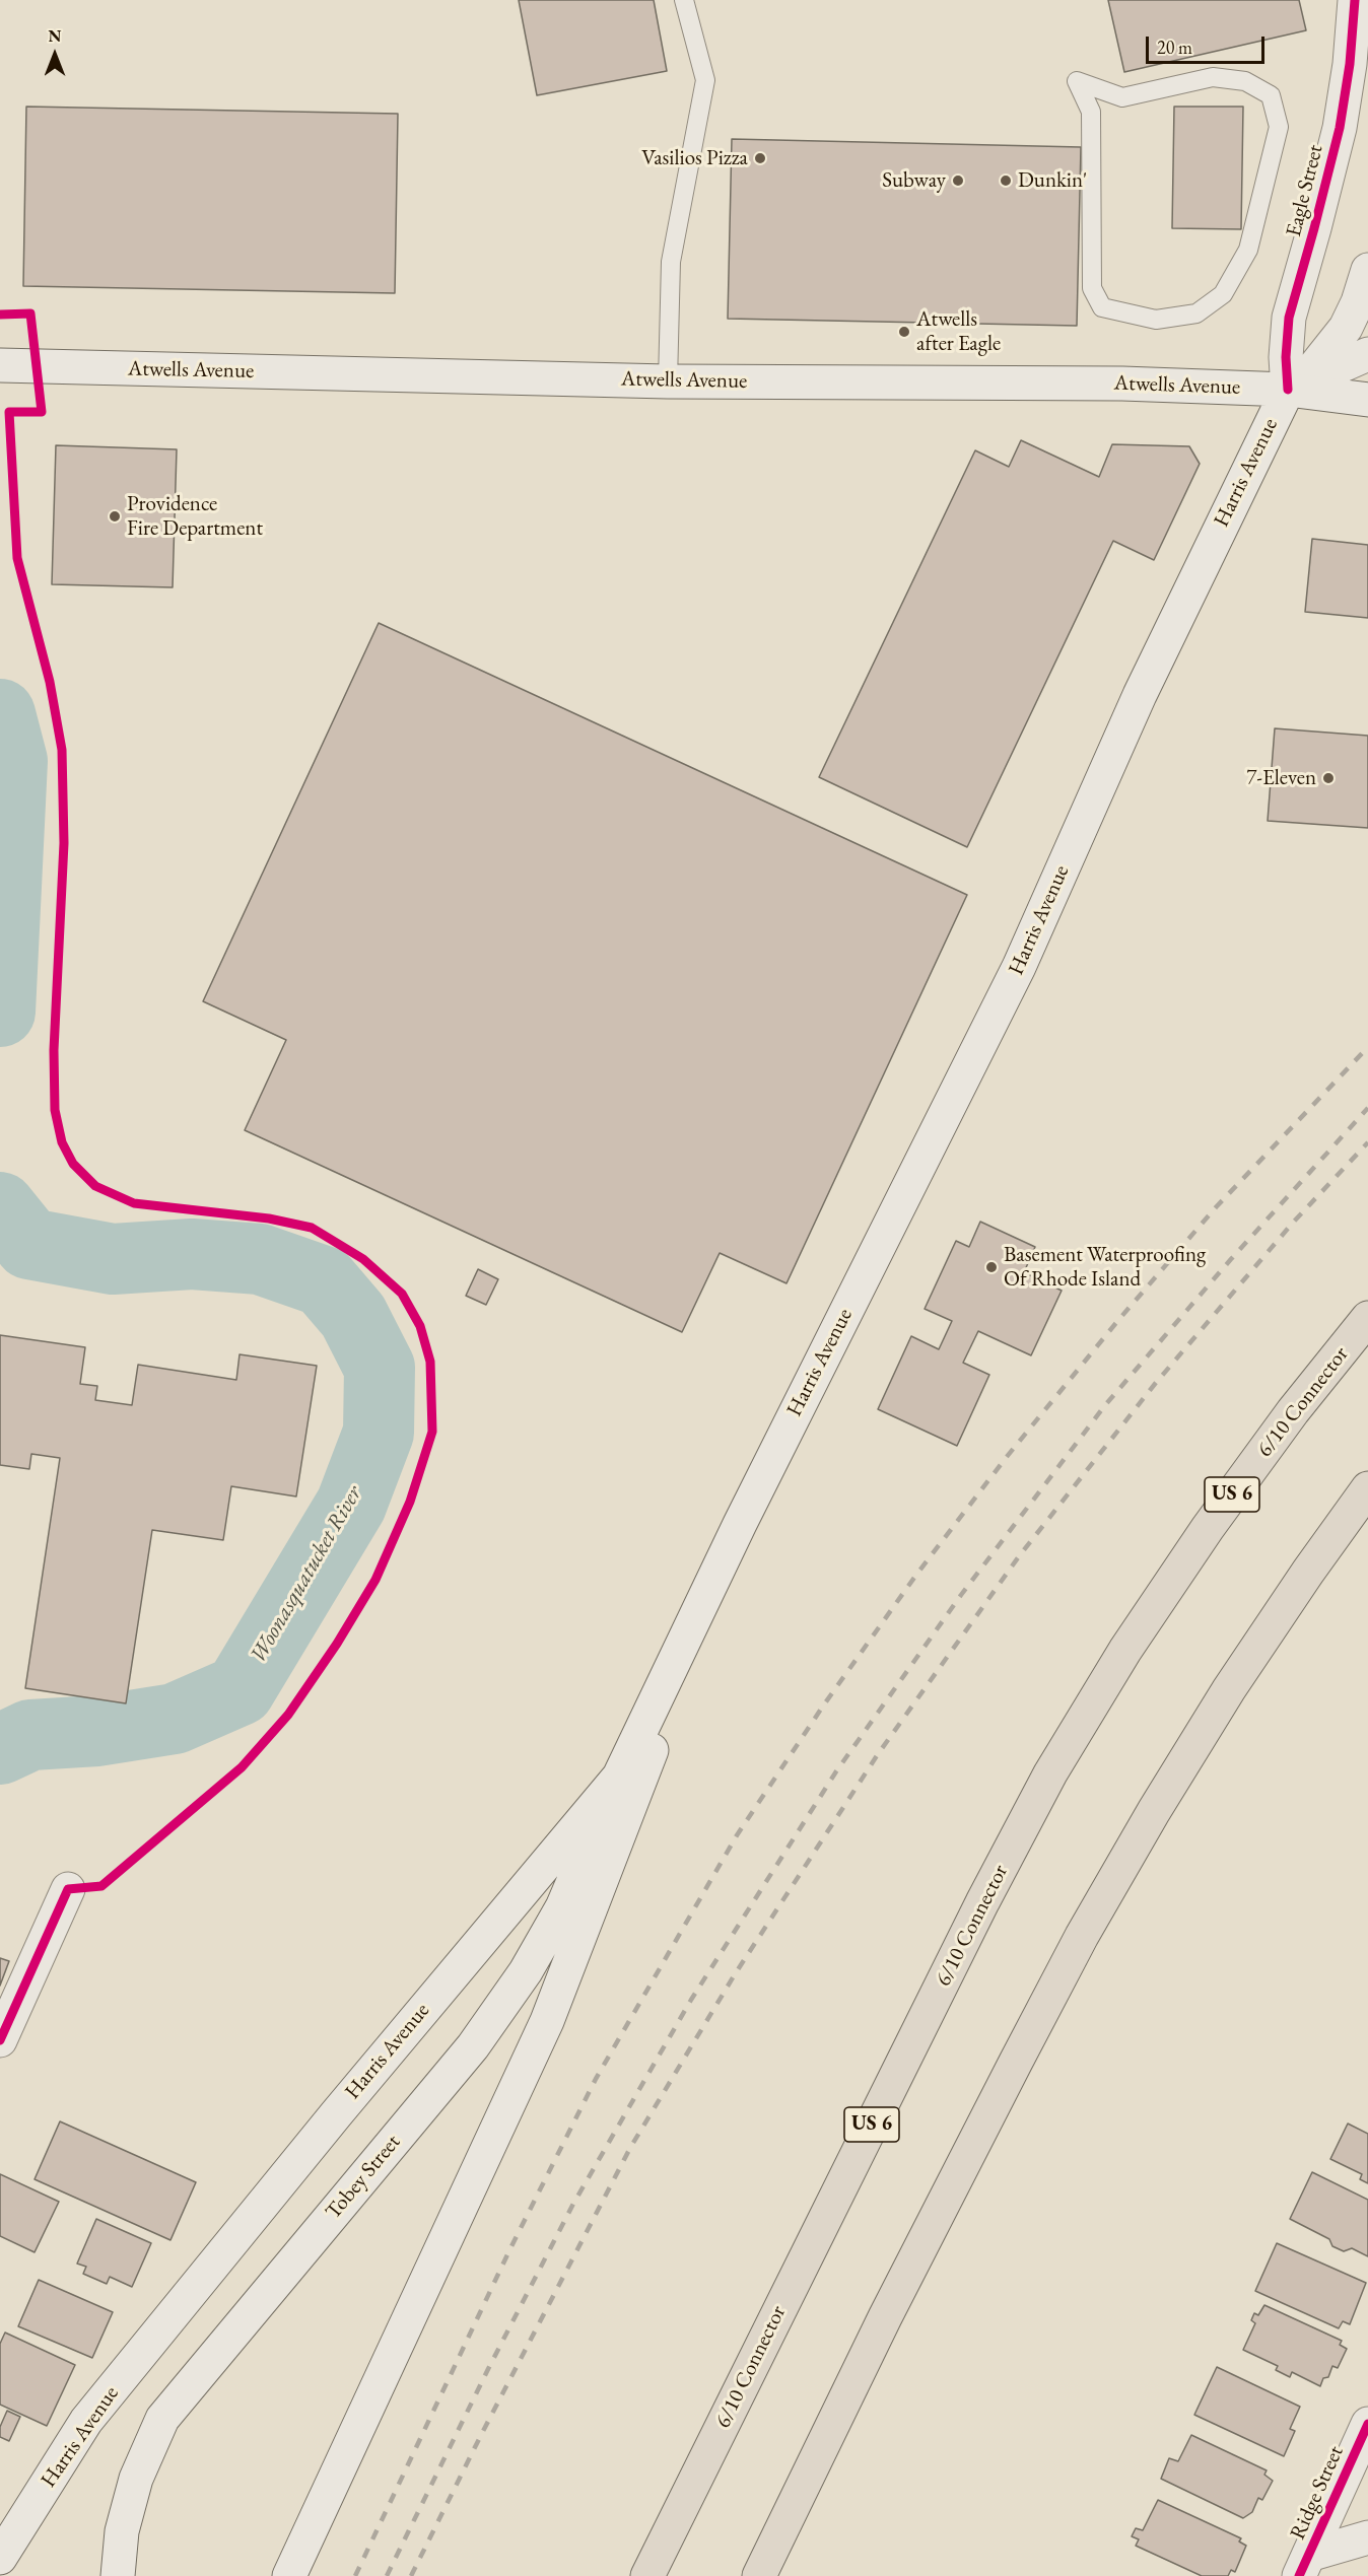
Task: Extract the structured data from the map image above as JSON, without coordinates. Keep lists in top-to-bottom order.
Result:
{
  "streets": {
    "highway": ["6/10 Connector", "US 6"],
    "main road": [
      "Eagle Street",
      "Atwells Avenue",
      "Harris Avenue",
      "Tobey Street",
      "Ridge Street"
    ]
  },
  "crossings": [
    ["Eagle Street", "Atwells Avenue"],
    ["Eagle Street", "Harris Avenue"],
    ["Atwells Avenue", "Harris Avenue"],
    ["Harris Avenue", "Tobey Street"]
  ],
  "water": ["Woonasquatucket River"],
  "places": [
    "Vasilios Pizza",
    "Subway",
    "Dunkin'",
    "Atwells after Eagle",
    "Providence Fire Department",
    "7-Eleven",
    "Basement Waterproofing Of Rhode Island"
  ],
  "scale_bar": "20 m",
  "north": "top"
}
